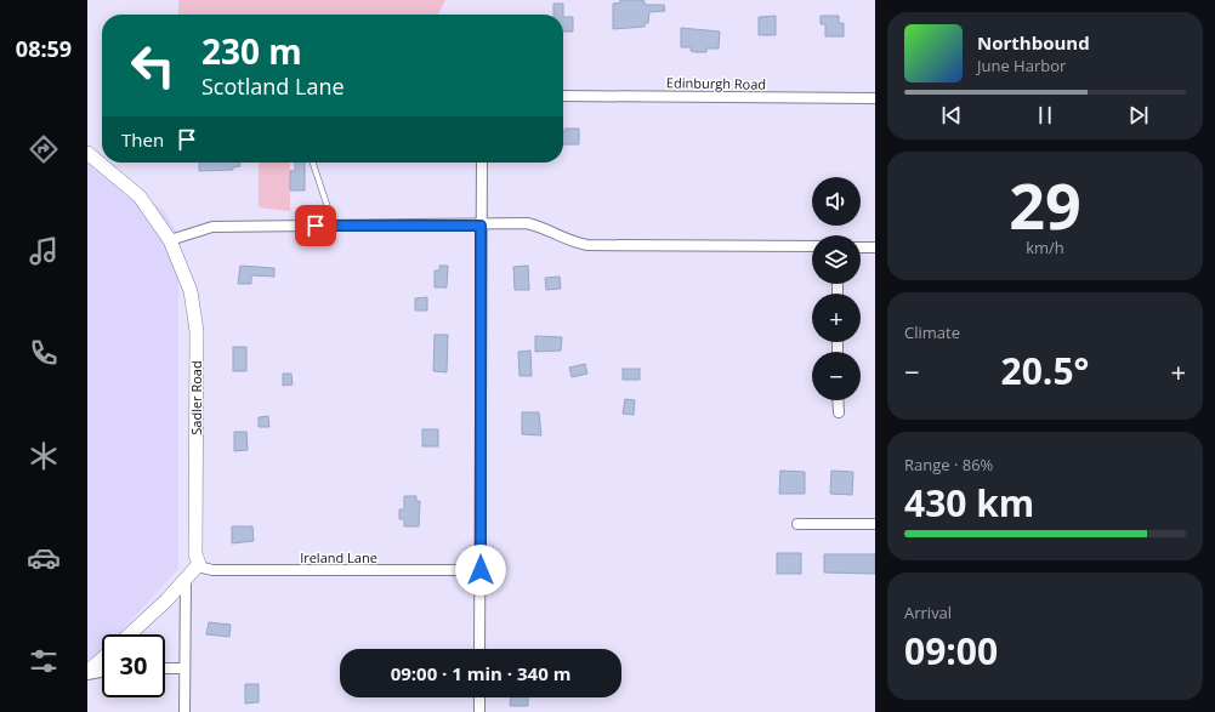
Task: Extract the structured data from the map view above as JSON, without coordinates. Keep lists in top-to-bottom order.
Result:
{
  "streets": {
    "street": ["Edinburgh Road", "Sadler Road", "Ireland Lane"]
  },
  "crossings": [
    ["Sadler Road", "Ireland Lane"]
  ],
  "page": {
    "tabs": "08:59",
    "turn": ["230 m", "Scotland Lane"],
    "song": ["Northbound", "June Harbor"],
    "then": "Then",
    "tile": [
      ["29", "km/h"],
      "Climate",
      ["Range · 86%", "430 km"],
      ["Arrival", "09:00"]
    ],
    "map_buttons": ["+", "−"],
    "heat": ["−", "20.5°", "+"],
    "limit": "30",
    "trip": "09:00 · 1 min · 340 m"
  }
}
